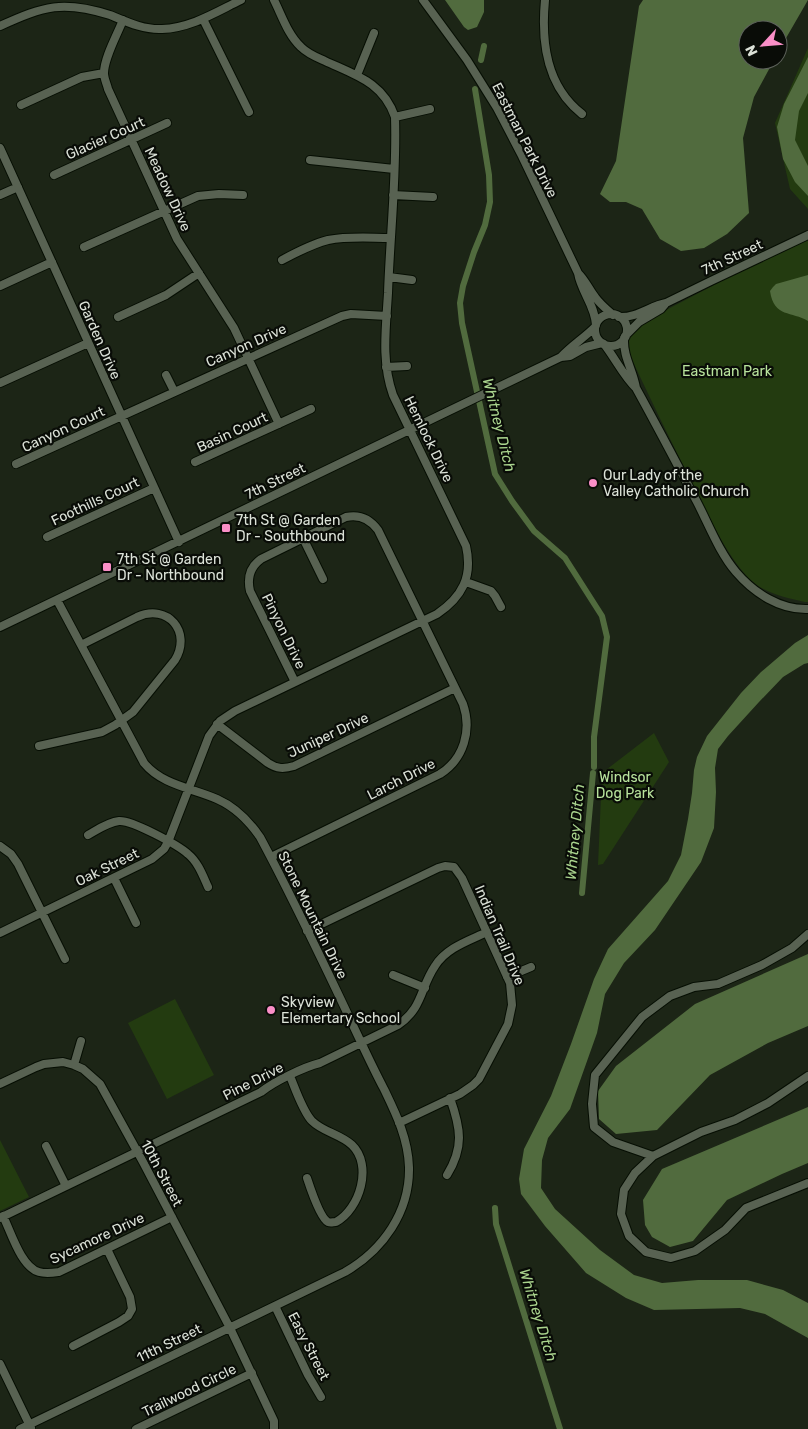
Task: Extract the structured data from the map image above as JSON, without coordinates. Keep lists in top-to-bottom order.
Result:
{
  "streets": {
    "street": [
      "Glacier Court",
      "Eastman Park Drive",
      "Meadow Drive",
      "7th Street",
      "Garden Drive",
      "Canyon Drive",
      "Canyon Court",
      "Basin Court",
      "Hemlock Drive",
      "Foothills Court",
      "Pinyon Drive",
      "Juniper Drive",
      "Larch Drive",
      "Oak Street",
      "Stone Mountain Drive",
      "Indian Trail Drive",
      "Pine Drive",
      "10th Street",
      "Sycamore Drive",
      "11th Street",
      "Easy Street",
      "Trailwood Circle"
    ]
  },
  "crossings": [
    ["Glacier Court", "Meadow Drive"],
    ["Eastman Park Drive", "7th Street"],
    ["Meadow Drive", "Canyon Drive"],
    ["Meadow Drive", "Basin Court"],
    ["7th Street", "Garden Drive"],
    ["7th Street", "Hemlock Drive"],
    ["7th Street", "Stone Mountain Drive"],
    ["Garden Drive", "Canyon Drive"],
    ["Garden Drive", "Canyon Court"],
    ["Garden Drive", "Foothills Court"],
    ["Canyon Drive", "Canyon Court"],
    ["Canyon Drive", "Basin Court"],
    ["Canyon Drive", "Hemlock Drive"],
    ["Pinyon Drive", "Larch Drive"],
    ["Juniper Drive", "Larch Drive"],
    ["Larch Drive", "Stone Mountain Drive"],
    ["Oak Street", "Stone Mountain Drive"],
    ["Stone Mountain Drive", "Indian Trail Drive"],
    ["Stone Mountain Drive", "Pine Drive"],
    ["Stone Mountain Drive", "11th Street"],
    ["Indian Trail Drive", "Pine Drive"],
    ["Pine Drive", "10th Street"],
    ["Pine Drive", "Sycamore Drive"],
    ["10th Street", "Sycamore Drive"],
    ["10th Street", "11th Street"],
    ["10th Street", "Trailwood Circle"],
    ["11th Street", "Easy Street"]
  ],
  "water": ["Whitney Ditch"],
  "parks": ["Eastman Park", "Windsor Dog Park"],
  "places": {
    "other": ["Our Lady of the Valley Catholic Church", "Skyview Elemertary School"],
    "transit": ["7th St @ Garden Dr - Southbound", "7th St @ Garden Dr - Northbound"]
  },
  "north": "bottom left"
}
